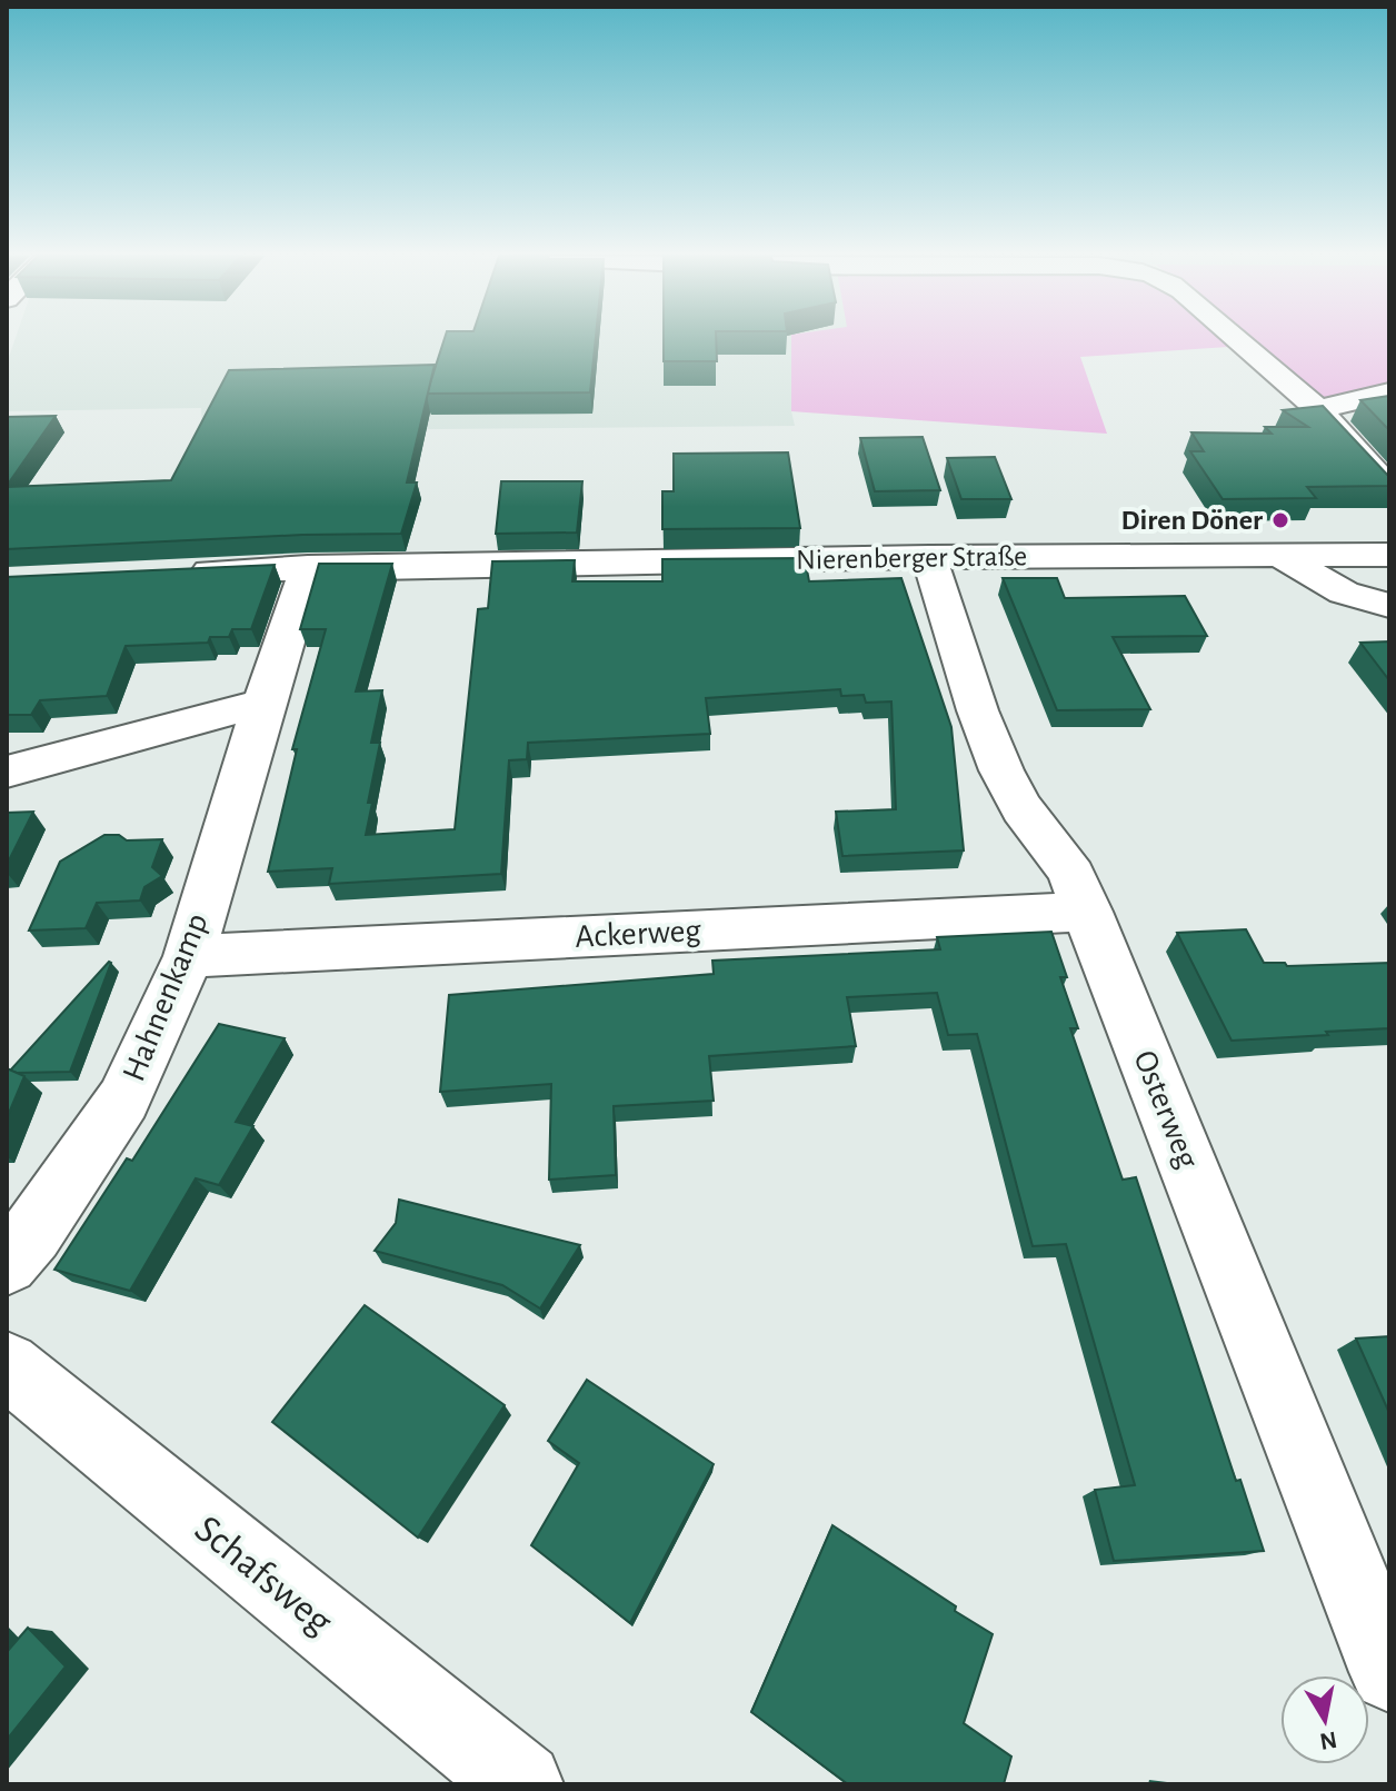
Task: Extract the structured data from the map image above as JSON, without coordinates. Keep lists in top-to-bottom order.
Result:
{
  "streets": {
    "street": [
      "Nierenberger Straße",
      "Ackerweg",
      "Hahnenkamp",
      "Osterweg",
      "Schafsweg"
    ]
  },
  "crossings": [
    ["Nierenberger Straße", "Hahnenkamp"],
    ["Nierenberger Straße", "Osterweg"],
    ["Ackerweg", "Hahnenkamp"],
    ["Ackerweg", "Osterweg"]
  ],
  "places": ["Diren Döner"],
  "north": "bottom"
}
